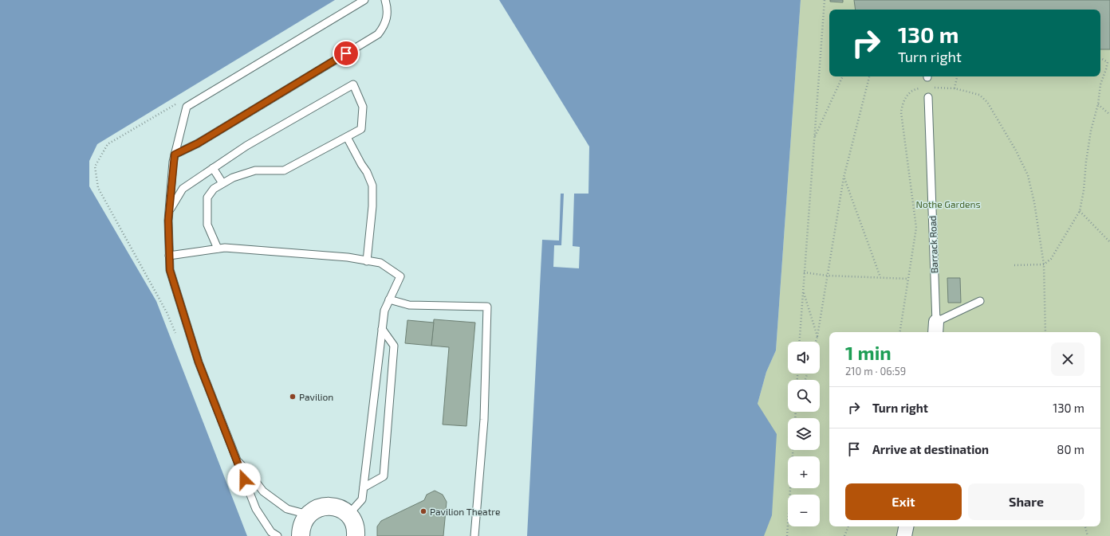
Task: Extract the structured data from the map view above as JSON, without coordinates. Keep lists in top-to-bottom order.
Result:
{
  "streets": {
    "lane": ["Barrack Road"]
  },
  "parks": ["Nothe Gardens"],
  "places": ["Pavilion", "Pavilion Theatre"],
  "page": {
    "turn": ["130 m", "Turn right"],
    "heading": ["1 min", "210 m · 06:59"],
    "map_buttons": ["+", "−"],
    "list": [
      {
        "name": "Turn right",
        "value": "130 m"
      },
      {
        "name": "Arrive at destination",
        "value": "80 m"
      }
    ],
    "buttons": ["Exit", "Share"]
  }
}
